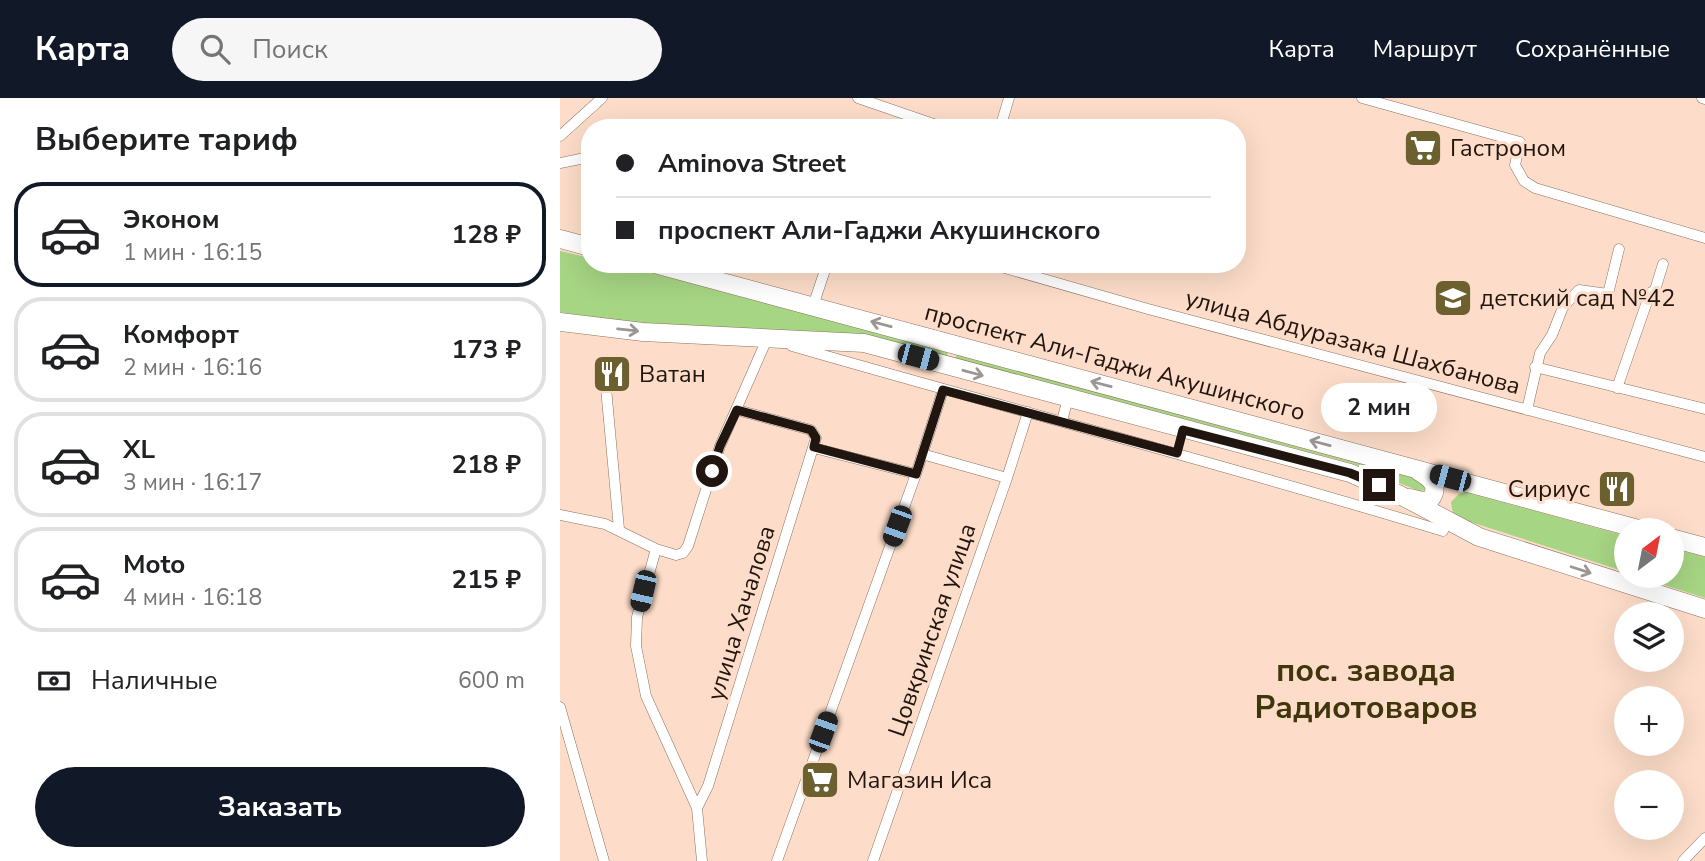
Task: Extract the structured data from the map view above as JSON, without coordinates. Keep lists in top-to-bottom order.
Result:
{
  "streets": {
    "highway": ["проспект Али-Гаджи Акушинского"],
    "street": ["улица Абдуразака Шахбанова", "улица Хачалова", "Цовкринская улица"]
  },
  "districts": ["пос. завода Радиотоваров"],
  "places": {
    "supermarket": ["Гастроном", "Магазин Иса"],
    "school or university": ["детский сад №42"],
    "restaurant": ["Ватан", "Сириус"]
  },
  "north": "top right",
  "page": {
    "header": "Карта",
    "search": "Поиск",
    "nav": ["Карта", "Маршрут", "Сохранённые"],
    "heading": "Выберите тариф",
    "banner": ["Aminova Street", "проспект Али-Гаджи Акушинского"],
    "list": [
      {
        "name": "Эконом",
        "note": "1 мин · 16:15",
        "value": "128 ₽"
      },
      {
        "name": "Комфорт",
        "note": "2 мин · 16:16",
        "value": "173 ₽"
      },
      {
        "name": "XL",
        "note": "3 мин · 16:17",
        "value": "218 ₽"
      },
      {
        "name": "Moto",
        "note": "4 мин · 16:18",
        "value": "215 ₽"
      }
    ],
    "bubble": "2 мин",
    "map_buttons": ["+", "−"],
    "pay": ["Наличные", "600 m"],
    "buttons": "Заказать"
  }
}
